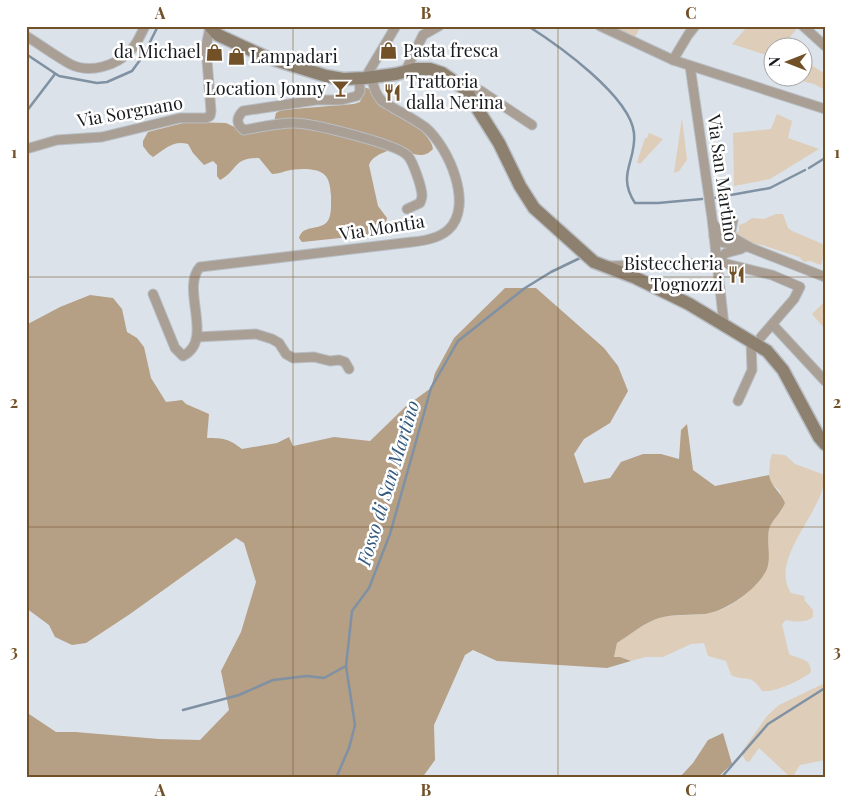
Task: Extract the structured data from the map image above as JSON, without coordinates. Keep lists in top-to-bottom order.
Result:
{
  "streets": {
    "street": ["Via Sorgnano", "Via San Martino", "Via Montia"]
  },
  "water": ["Fosso di San Martino"],
  "places": {
    "shop": ["Pasta fresca", "da Michael", "Lampadari"],
    "bar": ["Location Jonny"],
    "restaurant": ["Trattoria dalla Nerina", "Bisteccheria Tognozzi"]
  },
  "north": "left",
  "grid": {
    "columns": ["A", "B", "C"],
    "rows": ["1", "2", "3"]
  }
}
